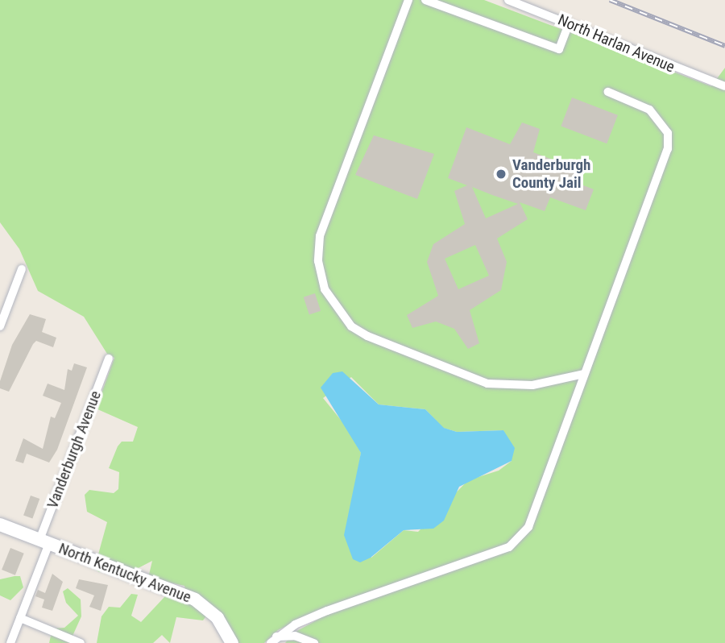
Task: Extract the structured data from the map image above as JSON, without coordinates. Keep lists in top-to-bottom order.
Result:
{
  "streets": {
    "street": ["North Harlan Avenue", "Vanderburgh Avenue", "North Kentucky Avenue"]
  },
  "crossings": [
    ["Vanderburgh Avenue", "North Kentucky Avenue"]
  ],
  "places": ["Vanderburgh County Jail"]
}
